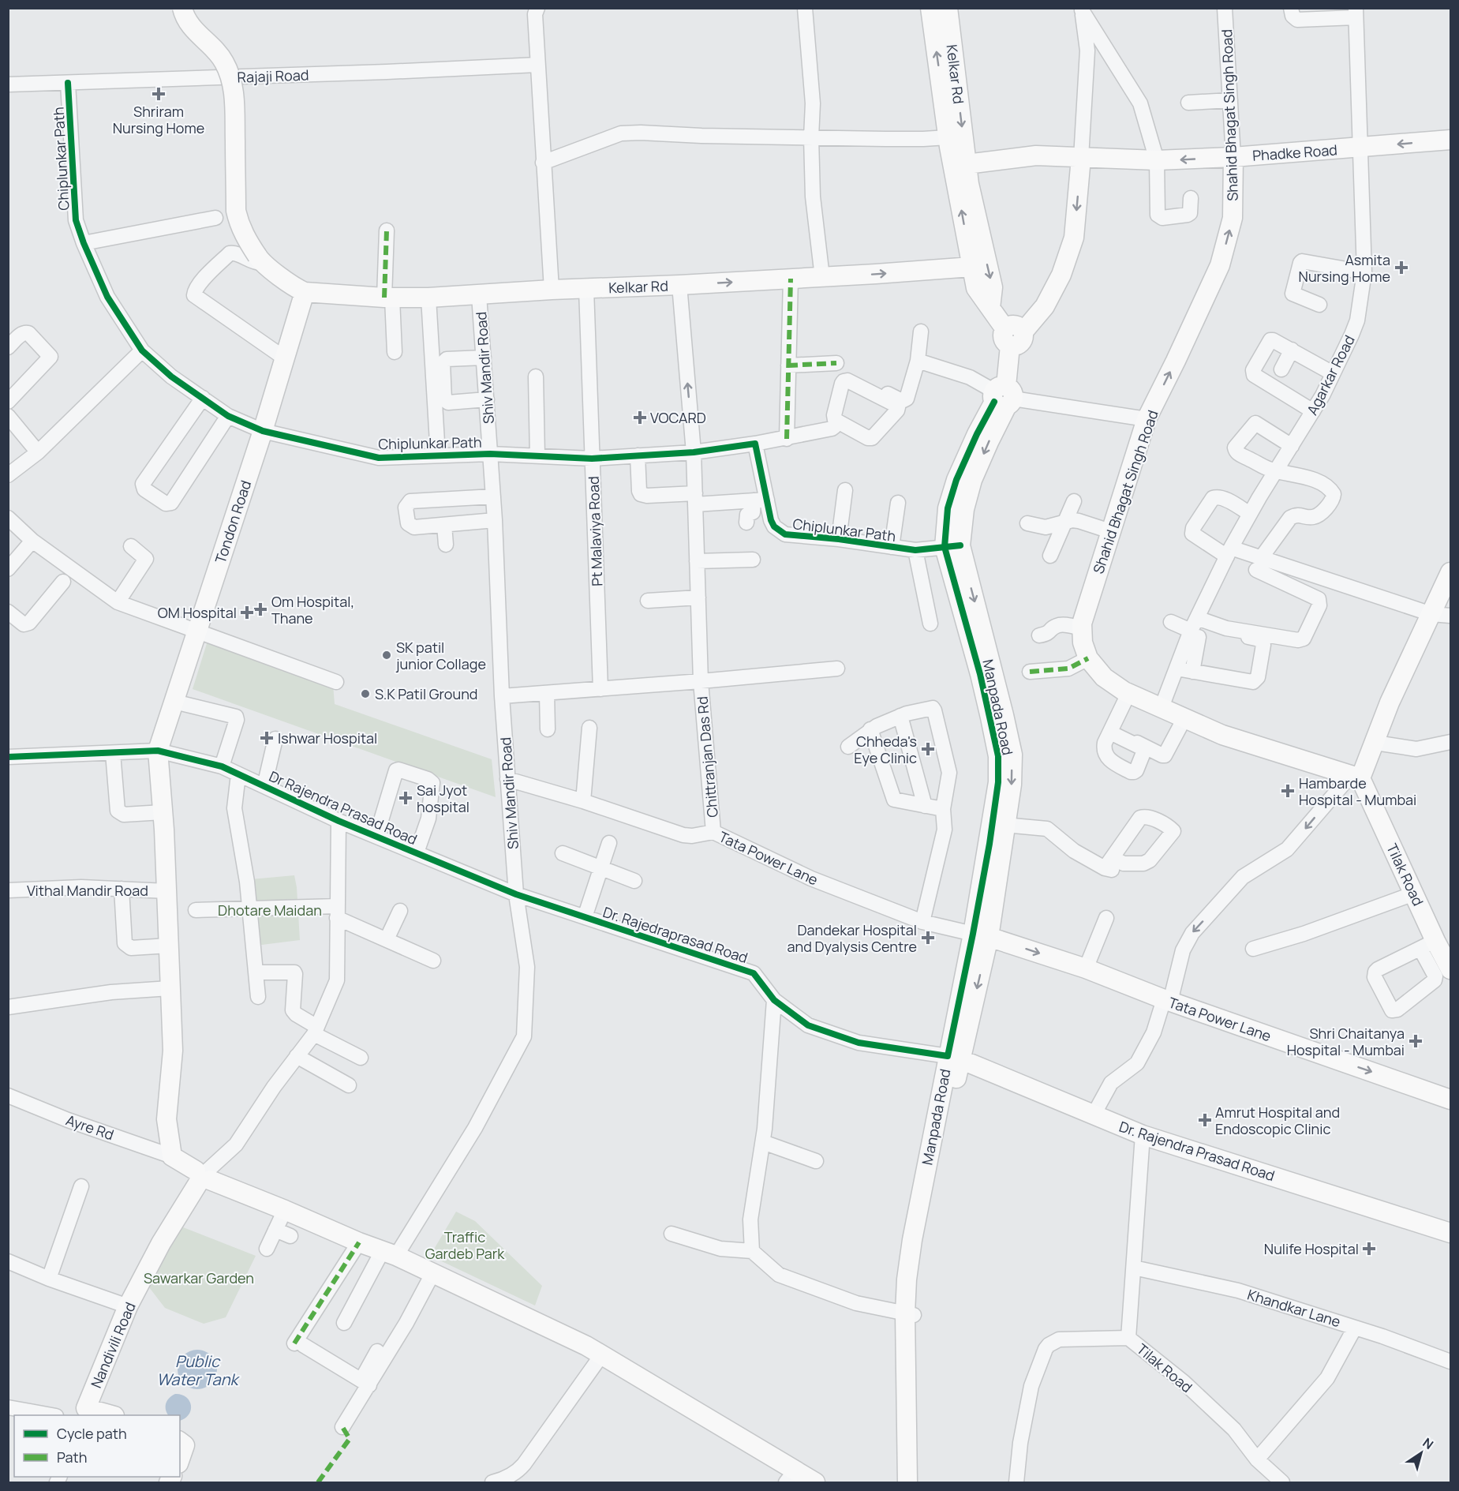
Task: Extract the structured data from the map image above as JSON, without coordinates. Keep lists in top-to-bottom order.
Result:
{
  "streets": {
    "street": [
      "Kelkar Rd",
      "Rajaji Road",
      "Shahid Bhagat Singh Road",
      "Phadke Road",
      "Chiplunkar Path",
      "Shiv Mandir Road",
      "Agarkar Road",
      "Tondon Road",
      "Pt Malaviya Road",
      "Manpada Road",
      "Chittranjan Das Rd",
      "Dr Rajendra Prasad Road",
      "Tata Power Lane",
      "Tilak Road",
      "Vithal Mandir Road",
      "Dr. Rajedraprasad Road",
      "Ayre Rd",
      "Dr. Rajendra Prasad Road",
      "Khandkar Lane",
      "Nandivili Road"
    ]
  },
  "crossings": [
    ["Kelkar Rd", "Phadke Road"],
    ["Kelkar Rd", "Shiv Mandir Road"],
    ["Kelkar Rd", "Tondon Road"],
    ["Kelkar Rd", "Pt Malaviya Road"],
    ["Kelkar Rd", "Chittranjan Das Rd"],
    ["Rajaji Road", "Chiplunkar Path"],
    ["Shahid Bhagat Singh Road", "Phadke Road"],
    ["Shahid Bhagat Singh Road", "Agarkar Road"],
    ["Shahid Bhagat Singh Road", "Tilak Road"],
    ["Phadke Road", "Agarkar Road"],
    ["Chiplunkar Path", "Shiv Mandir Road"],
    ["Chiplunkar Path", "Tondon Road"],
    ["Chiplunkar Path", "Pt Malaviya Road"],
    ["Chiplunkar Path", "Manpada Road"],
    ["Chiplunkar Path", "Chittranjan Das Rd"],
    ["Shiv Mandir Road", "Dr Rajendra Prasad Road"],
    ["Shiv Mandir Road", "Tata Power Lane"],
    ["Shiv Mandir Road", "Dr. Rajedraprasad Road"],
    ["Tondon Road", "Dr Rajendra Prasad Road"],
    ["Manpada Road", "Tata Power Lane"],
    ["Manpada Road", "Dr. Rajedraprasad Road"],
    ["Manpada Road", "Dr. Rajendra Prasad Road"],
    ["Chittranjan Das Rd", "Tata Power Lane"],
    ["Dr Rajendra Prasad Road", "Dr. Rajedraprasad Road"],
    ["Tilak Road", "Dr. Rajendra Prasad Road"],
    ["Tilak Road", "Khandkar Lane"],
    ["Dr. Rajedraprasad Road", "Dr. Rajendra Prasad Road"]
  ],
  "one_way": ["Tata Power Lane"],
  "water": ["Public Water Tank"],
  "parks": ["Dhotare Maidan", "Traffic Gardeb Park", "Sawarkar Garden"],
  "places": {
    "health": [
      "Shriram Nursing Home",
      "Asmita Nursing Home",
      "VOCARD",
      "Om Hospital, Thane",
      "OM Hospital",
      "Ishwar Hospital",
      "Chheda's Eye Clinic",
      "Hambarde Hospital - Mumbai",
      "Sai Jyot hospital",
      "Dandekar Hospital and Dyalysis Centre",
      "Shri Chaitanya Hospital - Mumbai",
      "Amrut Hospital and Endoscopic Clinic",
      "Nulife Hospital"
    ],
    "other": ["SK patil junior Collage", "S.K Patil Ground"]
  },
  "legend": ["Cycle path", "Path"],
  "north": "top right"
}
